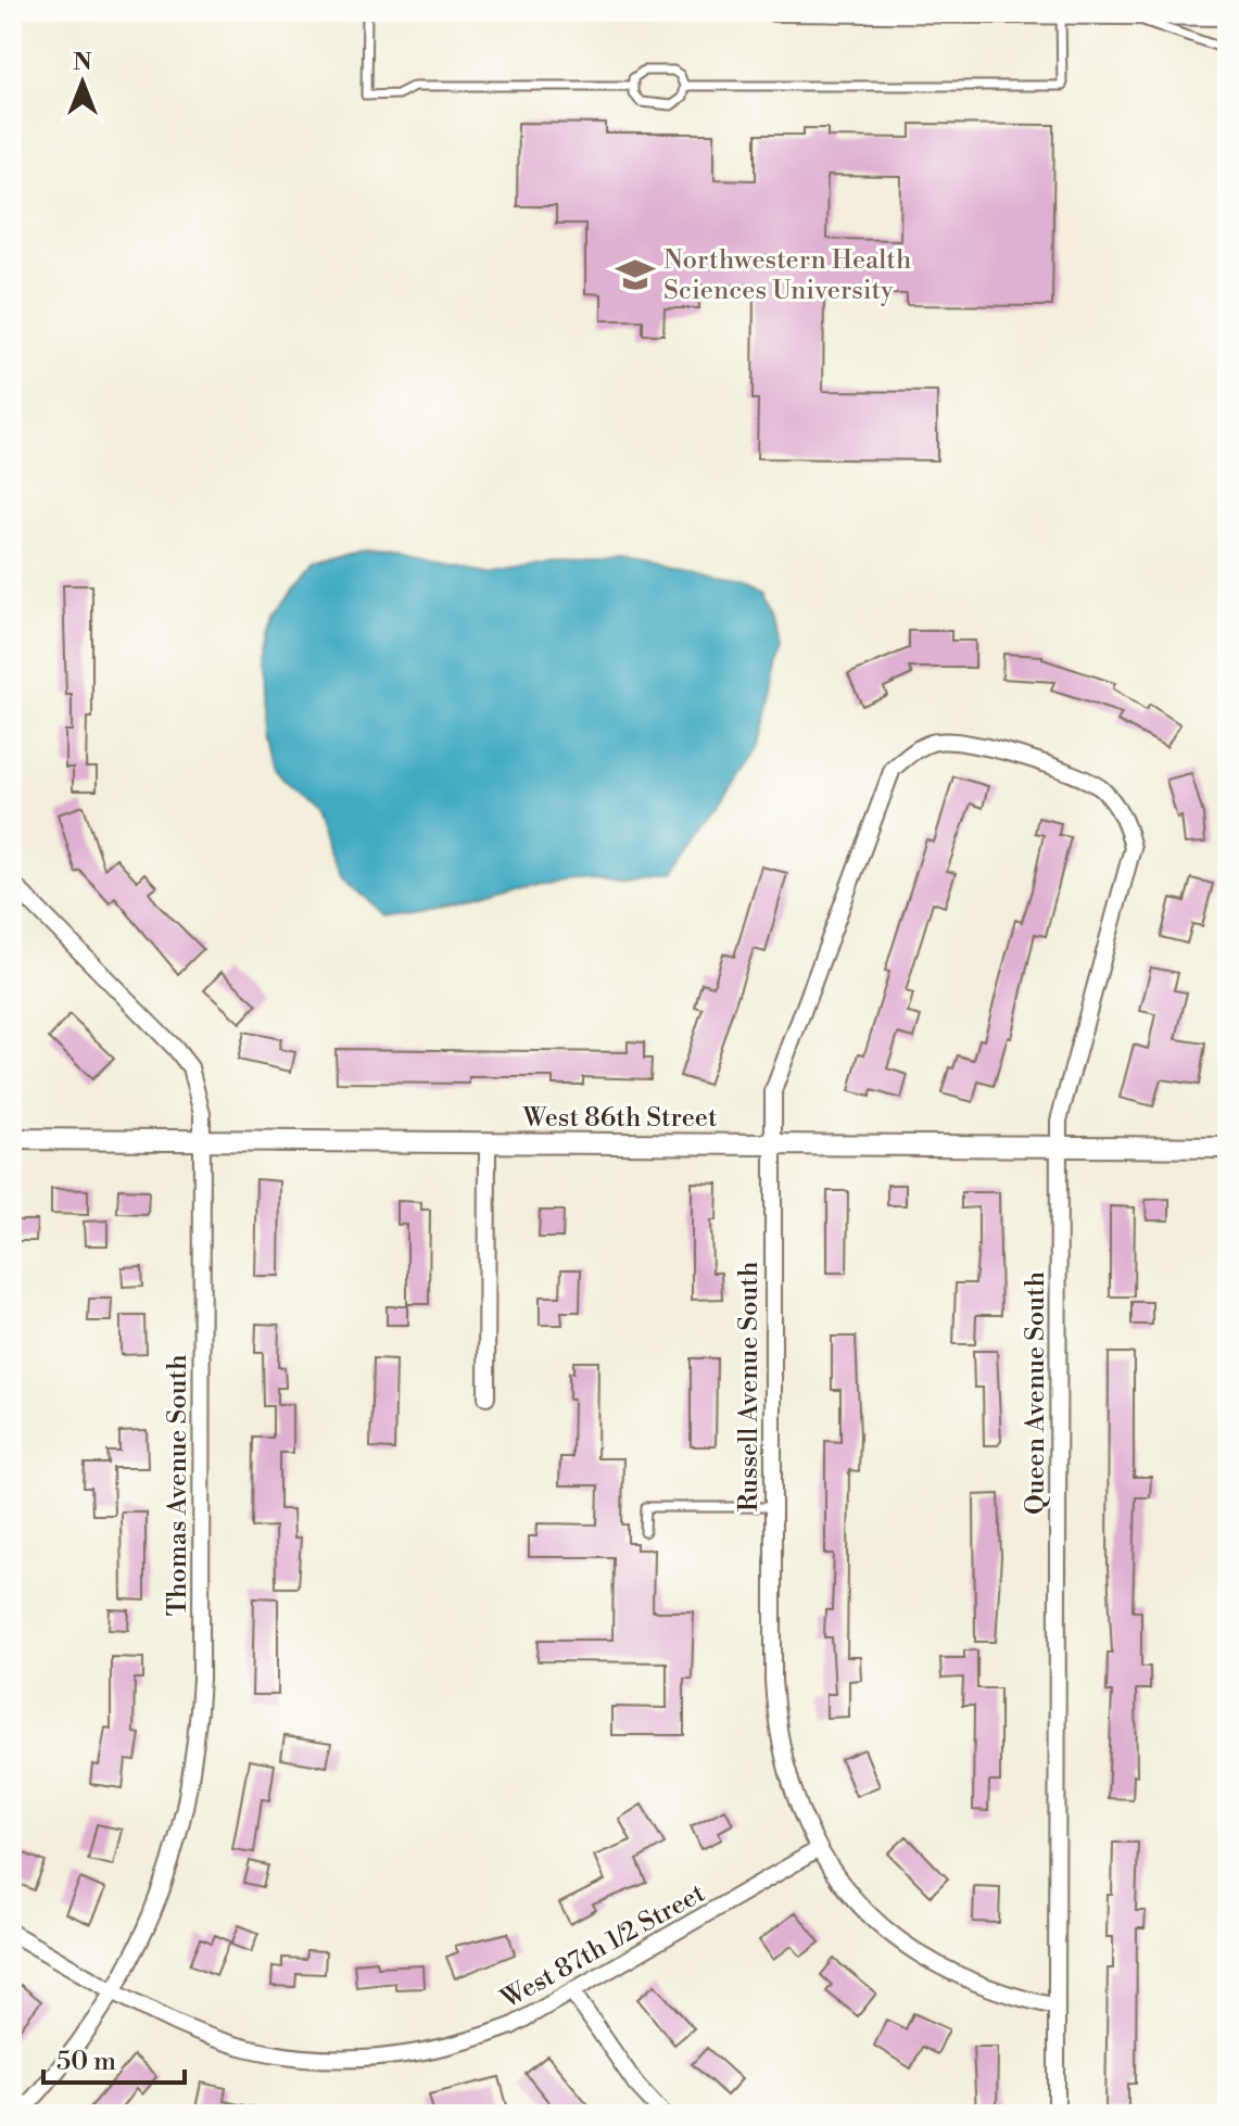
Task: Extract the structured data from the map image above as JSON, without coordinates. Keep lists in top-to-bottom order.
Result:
{
  "streets": {
    "street": [
      "West 86th Street",
      "Russell Avenue South",
      "Queen Avenue South",
      "Thomas Avenue South",
      "West 87th 1/2 Street"
    ]
  },
  "crossings": [
    ["West 86th Street", "Russell Avenue South"],
    ["West 86th Street", "Queen Avenue South"],
    ["West 86th Street", "Thomas Avenue South"],
    ["Russell Avenue South", "Queen Avenue South"],
    ["Russell Avenue South", "West 87th 1/2 Street"],
    ["Thomas Avenue South", "West 87th 1/2 Street"]
  ],
  "places": {
    "school or university": ["Northwestern Health Sciences University"]
  },
  "scale_bar": "50 m",
  "north": "top"
}
